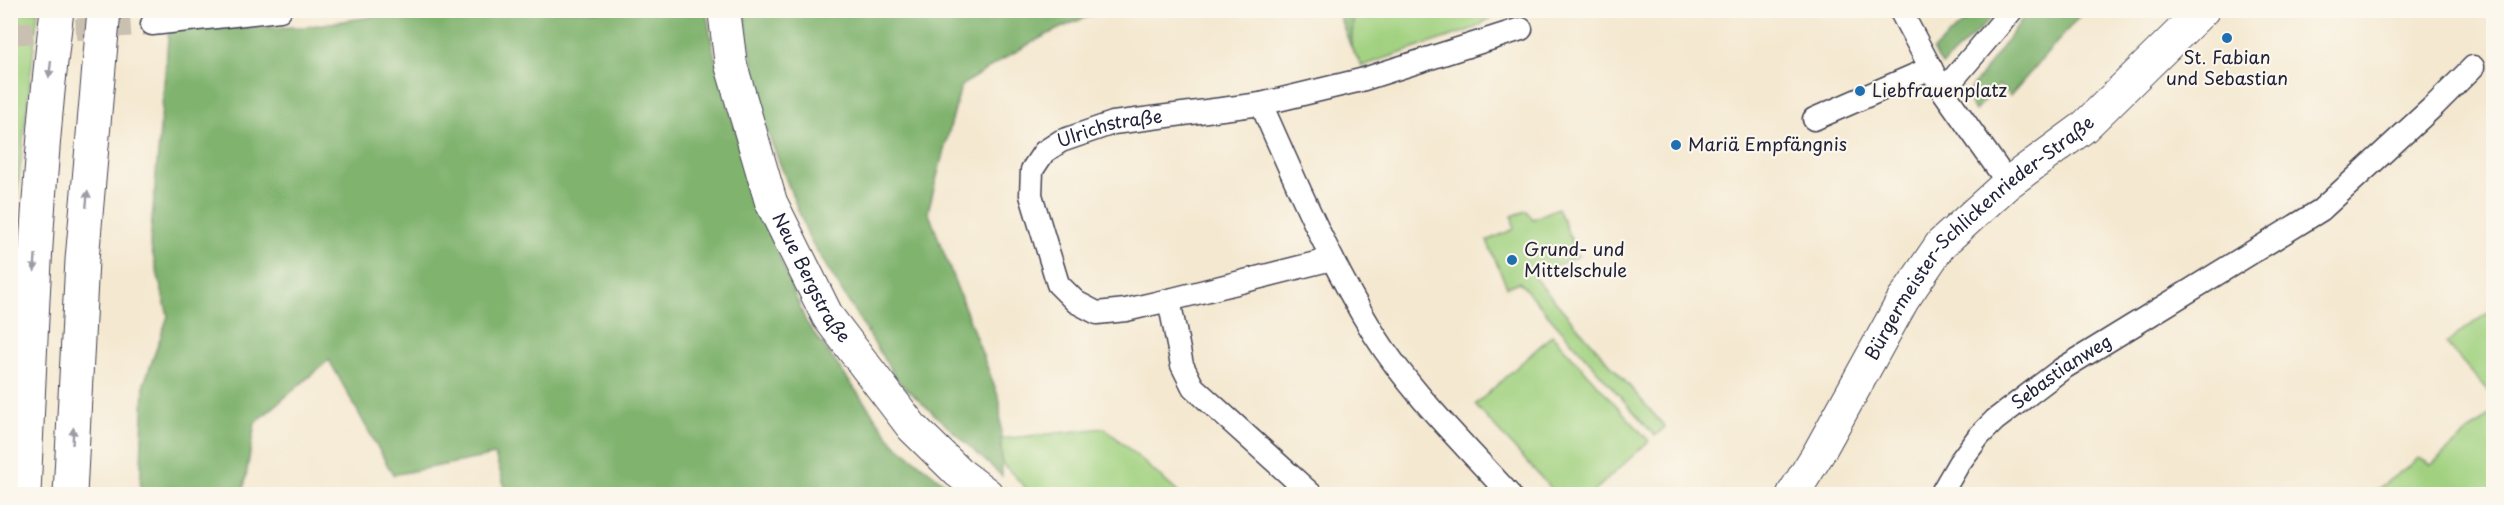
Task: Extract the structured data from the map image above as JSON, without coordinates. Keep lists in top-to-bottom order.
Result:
{
  "streets": {
    "street": [
      "Ulrichstraße",
      "Bürgermeister-Schlickenrieder-Straße",
      "Neue Bergstraße",
      "Sebastianweg"
    ]
  },
  "places": [
    "St. Fabian und Sebastian",
    "Liebfrauenplatz",
    "Mariä Empfängnis",
    "Grund- und Mittelschule"
  ]
}
